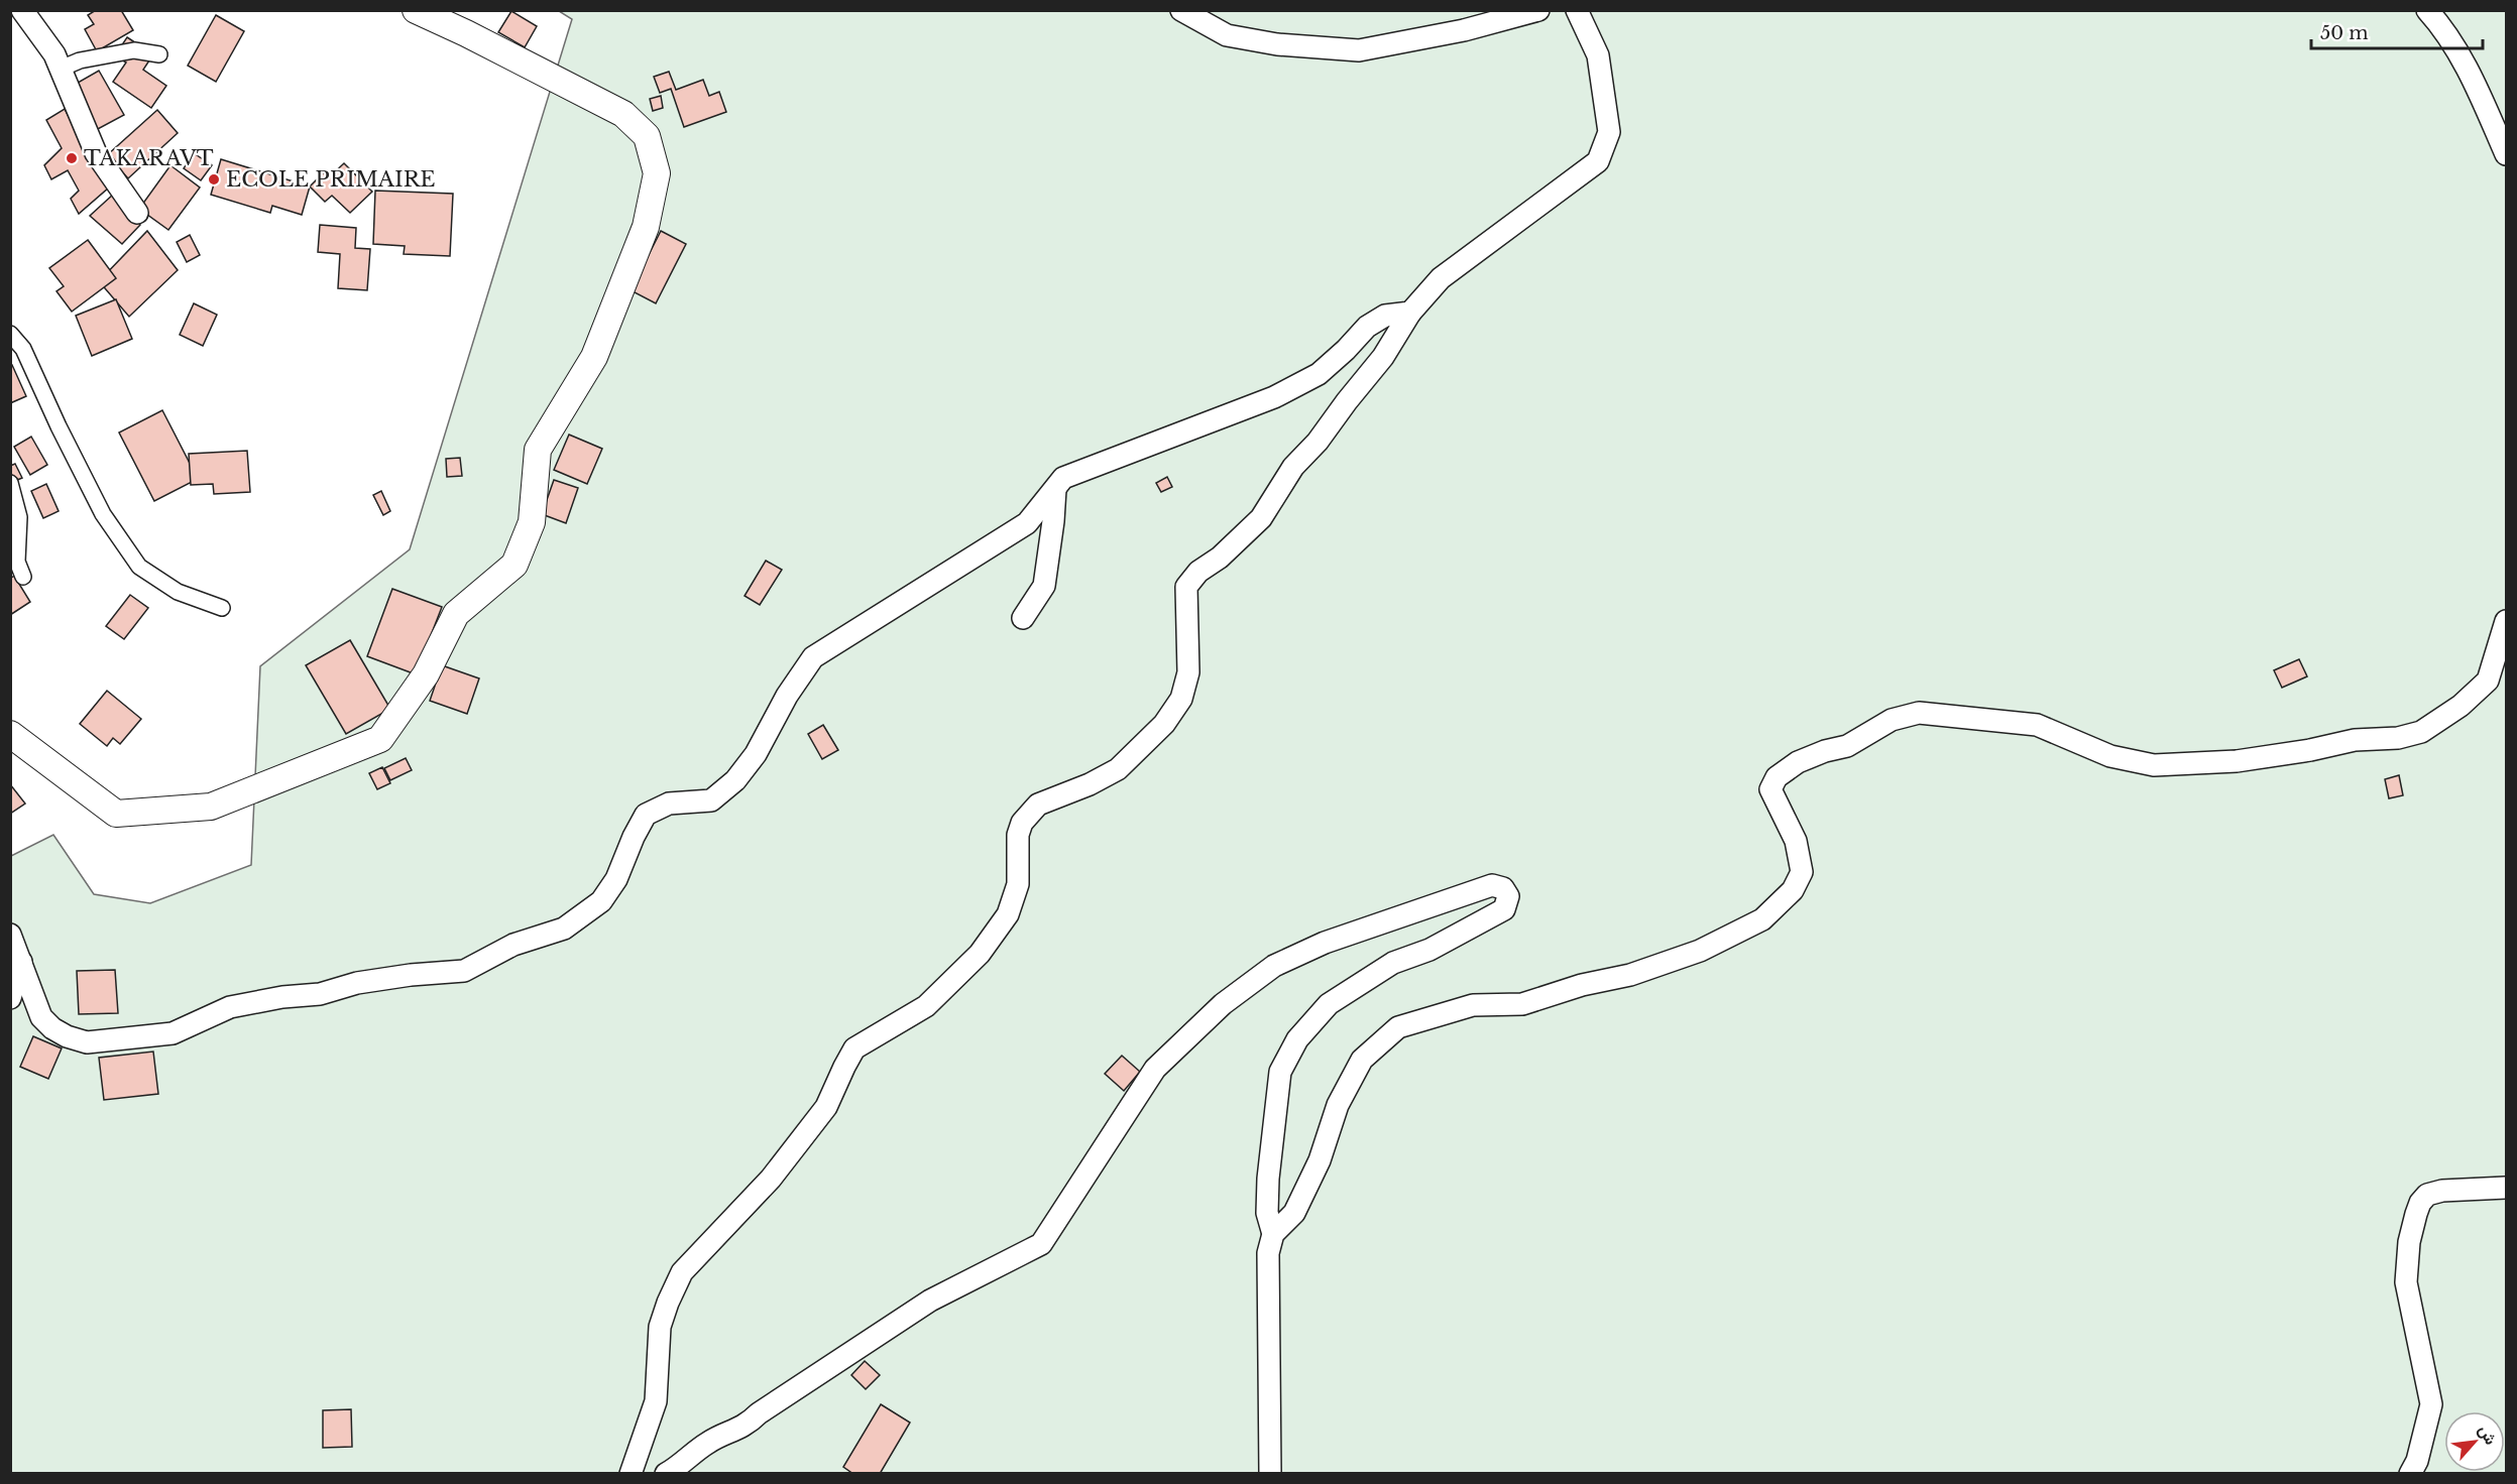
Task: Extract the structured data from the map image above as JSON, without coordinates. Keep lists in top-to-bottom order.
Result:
{
  "places": ["TAKARAVT", "ECOLE PRIMAIRE"],
  "scale_bar": "50 m",
  "north": "top right"
}
